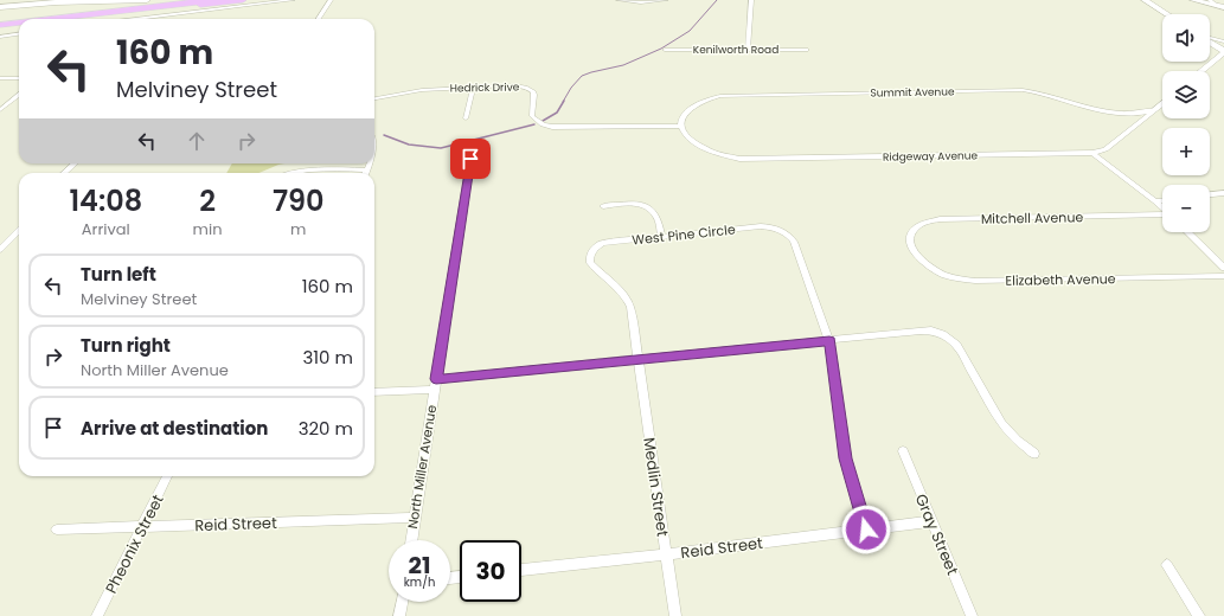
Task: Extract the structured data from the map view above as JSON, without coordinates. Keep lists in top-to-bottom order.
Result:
{
  "streets": {
    "street": [
      "Kenilworth Road",
      "Hedrick Drive",
      "Summit Avenue",
      "Ridgeway Avenue",
      "Mitchell Avenue",
      "West Pine Circle",
      "Elizabeth Avenue",
      "North Miller Avenue",
      "Medlin Street",
      "Reid Street",
      "Gray Street",
      "Pheonix Street"
    ]
  },
  "crossings": [
    ["Hedrick Drive", "Summit Avenue"],
    ["Hedrick Drive", "Ridgeway Avenue"],
    ["Summit Avenue", "Ridgeway Avenue"],
    ["Mitchell Avenue", "Elizabeth Avenue"],
    ["West Pine Circle", "Medlin Street"],
    ["North Miller Avenue", "Reid Street"],
    ["Medlin Street", "Reid Street"],
    ["Reid Street", "Gray Street"],
    ["Reid Street", "Pheonix Street"]
  ],
  "page": {
    "map_buttons": ["+", "−"],
    "turn": ["160 m", "Melviney Street"],
    "eta": [
      "14:08",
      "Arrival",
      "2",
      "min",
      "790",
      "m"
    ],
    "list": [
      {
        "name": "Turn left",
        "note": "Melviney Street",
        "value": "160 m"
      },
      {
        "name": "Turn right",
        "note": "North Miller Avenue",
        "value": "310 m"
      },
      {
        "name": "Arrive at destination",
        "value": "320 m"
      }
    ],
    "speed": "21 km/h",
    "limit": "30"
  }
}
